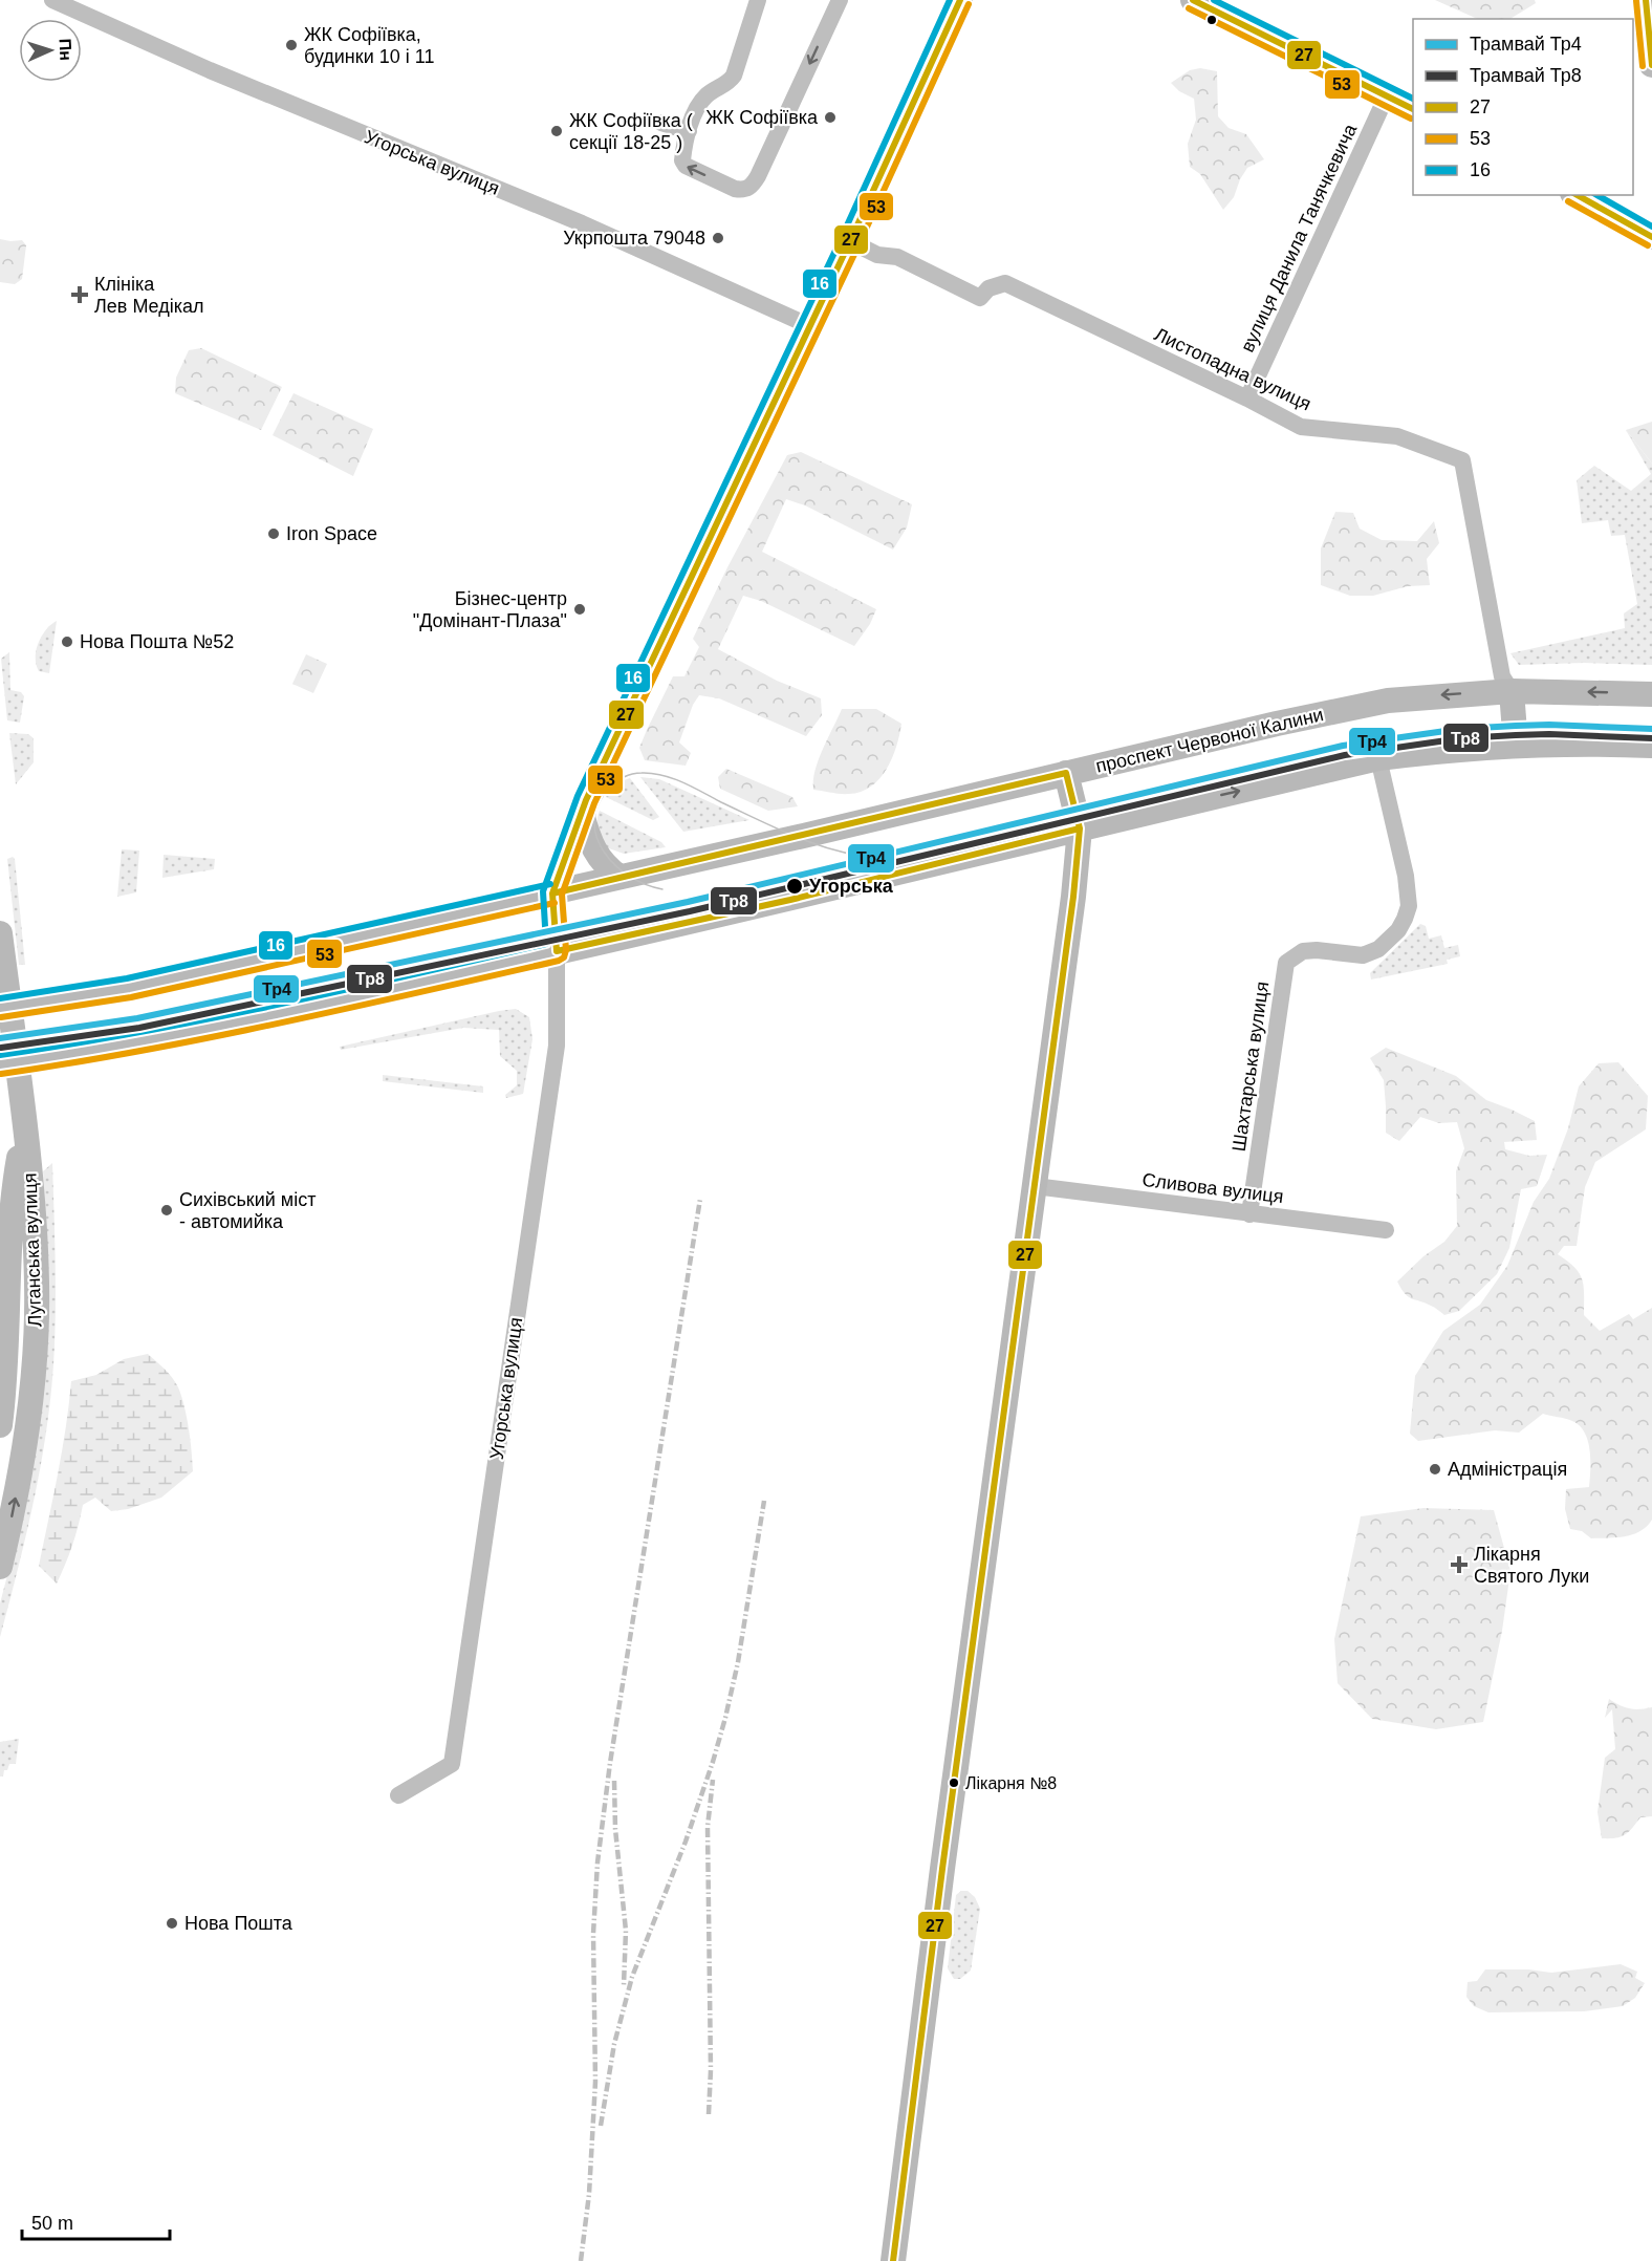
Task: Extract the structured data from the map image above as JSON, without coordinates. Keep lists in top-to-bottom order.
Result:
{
  "streets": {
    "main road": ["проспект Червоної Калини", "Луганська вулиця"],
    "street": [
      "Угорська вулиця",
      "вулиця Данила Танячкевича",
      "Листопадна вулиця",
      "Шахтарська вулиця",
      "Сливова вулиця"
    ]
  },
  "crossings": [
    ["вулиця Данила Танячкевича", "Листопадна вулиця"],
    ["Листопадна вулиця", "проспект Червоної Калини"],
    ["Шахтарська вулиця", "Сливова вулиця"]
  ],
  "places": {
    "other": [
      "ЖК Софіївка, будинки 10 і 11",
      "ЖК Софіївка",
      "ЖК Софіївка ( секції 18-25 )",
      "Укрпошта 79048",
      "Iron Space",
      "Бізнес-центр \"Домінант-Плаза\"",
      "Нова Пошта №52",
      "Угорська",
      "Сихівський міст - автомийка",
      "Адміністрація",
      "Лікарня №8",
      "Нова Пошта"
    ],
    "health": ["Клініка Лев Медікал", "Лікарня Святого Луки"]
  },
  "lines": [
    "transit line 27",
    "transit line 16",
    "transit line 53",
    "tram line Тр4",
    "tram line Тр8"
  ],
  "legend": [
    "Трамвай Тр4",
    "Трамвай Тр8",
    "27",
    "53",
    "16"
  ],
  "scale_bar": "50 m",
  "north": "right"
}
